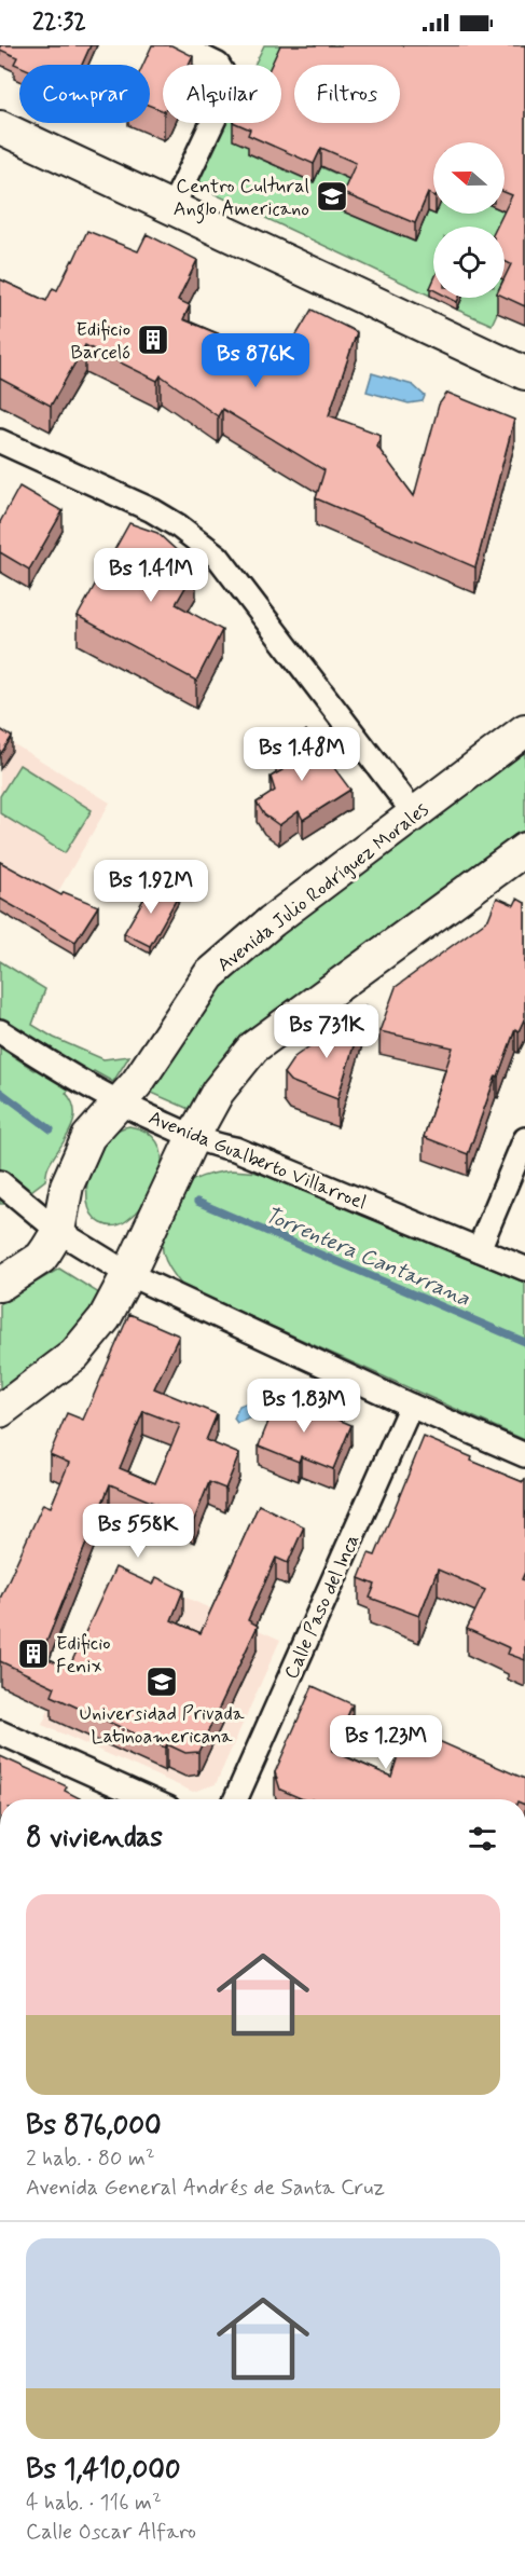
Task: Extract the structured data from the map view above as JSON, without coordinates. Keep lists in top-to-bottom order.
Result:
{
  "streets": {
    "main road": ["Avenida Julio Rodríguez Morales"],
    "street": ["Avenida Gualberto Villarroel", "Calle Paso del Inca"]
  },
  "crossings": [
    ["Avenida Julio Rodríguez Morales", "Avenida Gualberto Villarroel"]
  ],
  "water": ["Torrentera Cantarrana"],
  "places": {
    "school or university": ["Centro Cultural Anglo Americano", "Universidad Privada Latinoamericana"],
    "building": ["Edificio Barceló", "Edificio Fenix"]
  },
  "north": "left",
  "page": {
    "status": "22:32",
    "chip": ["Comprar", "Alquilar", "Filtros"],
    "price": [
      "Bs 876K",
      "Bs 1.41M",
      "Bs 1.48M",
      "Bs 1.92M",
      "Bs 731K",
      "Bs 1.83M",
      "Bs 558K",
      "Bs 1.23M"
    ],
    "heading": "8 viviendas",
    "list": [
      {
        "name": "Bs 876,000",
        "note": "2 hab. · 80 m² · Avenida General Andrés de Santa Cruz"
      },
      {
        "name": "Bs 1,410,000",
        "note": "4 hab. · 116 m² · Calle Oscar Alfaro"
      }
    ]
  }
}
